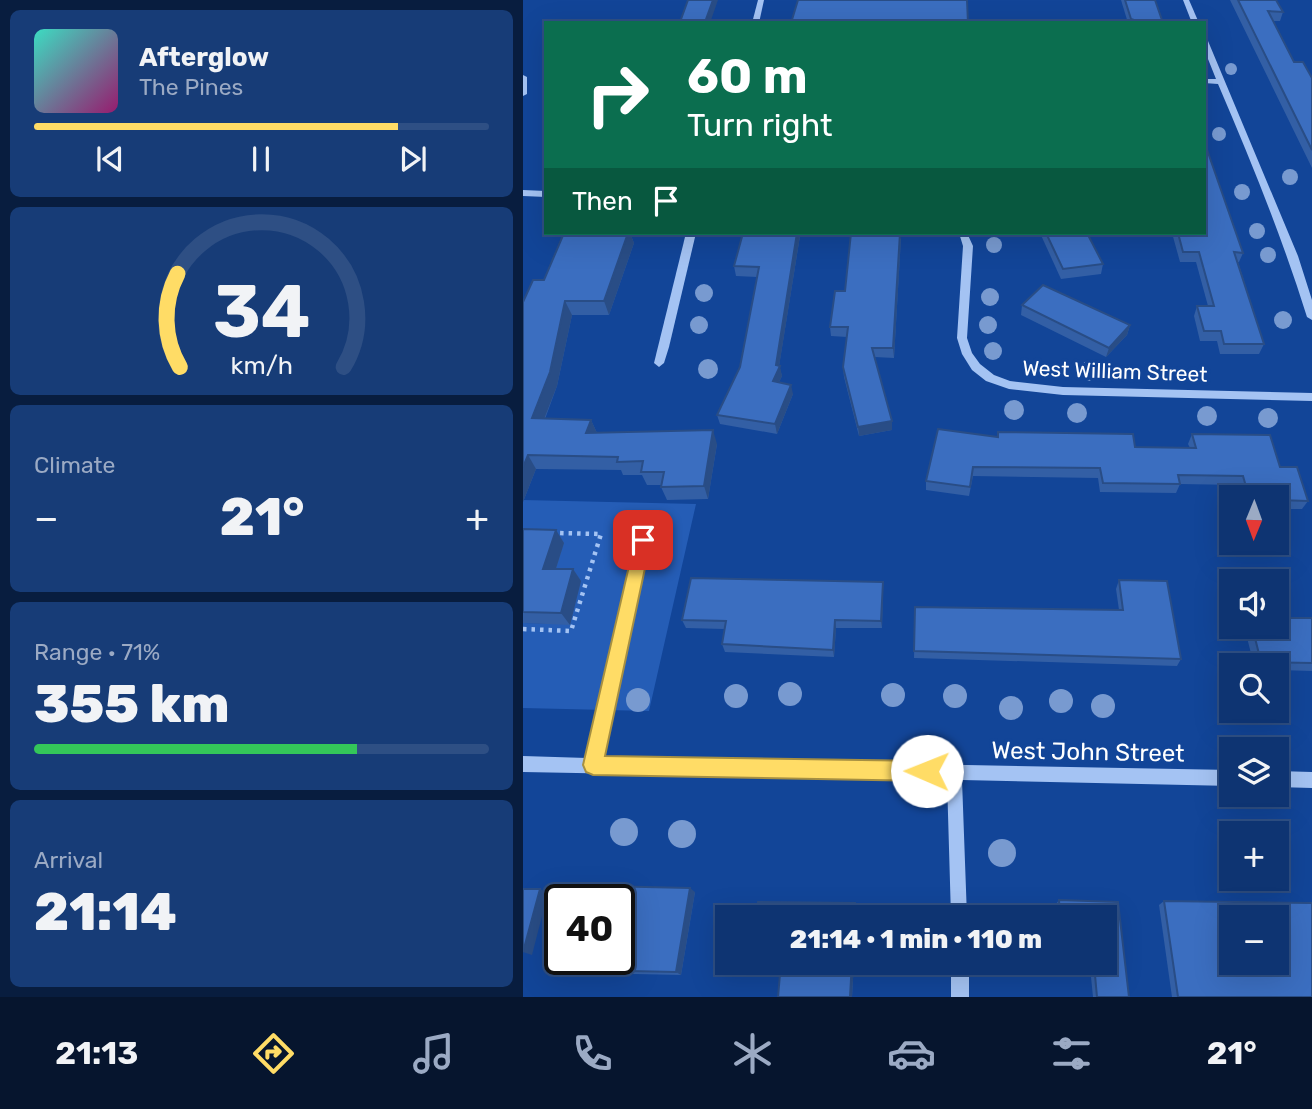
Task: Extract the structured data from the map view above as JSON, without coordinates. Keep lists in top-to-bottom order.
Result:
{
  "streets": {
    "street": ["West William Street", "West John Street"]
  },
  "north": "bottom",
  "page": {
    "turn": ["60 m", "Turn right"],
    "song": ["Afterglow", "The Pines"],
    "then": "Then",
    "tile": [
      "Climate",
      ["Range · 71%", "355 km"],
      ["Arrival", "21:14"]
    ],
    "map_buttons": ["+", "−"],
    "heat": ["−", "21°", "+"],
    "limit": "40",
    "trip": "21:14 · 1 min · 110 m",
    "tabs": ["21:13", "21°"],
    "gauge": ["34", "km/h"]
  }
}
